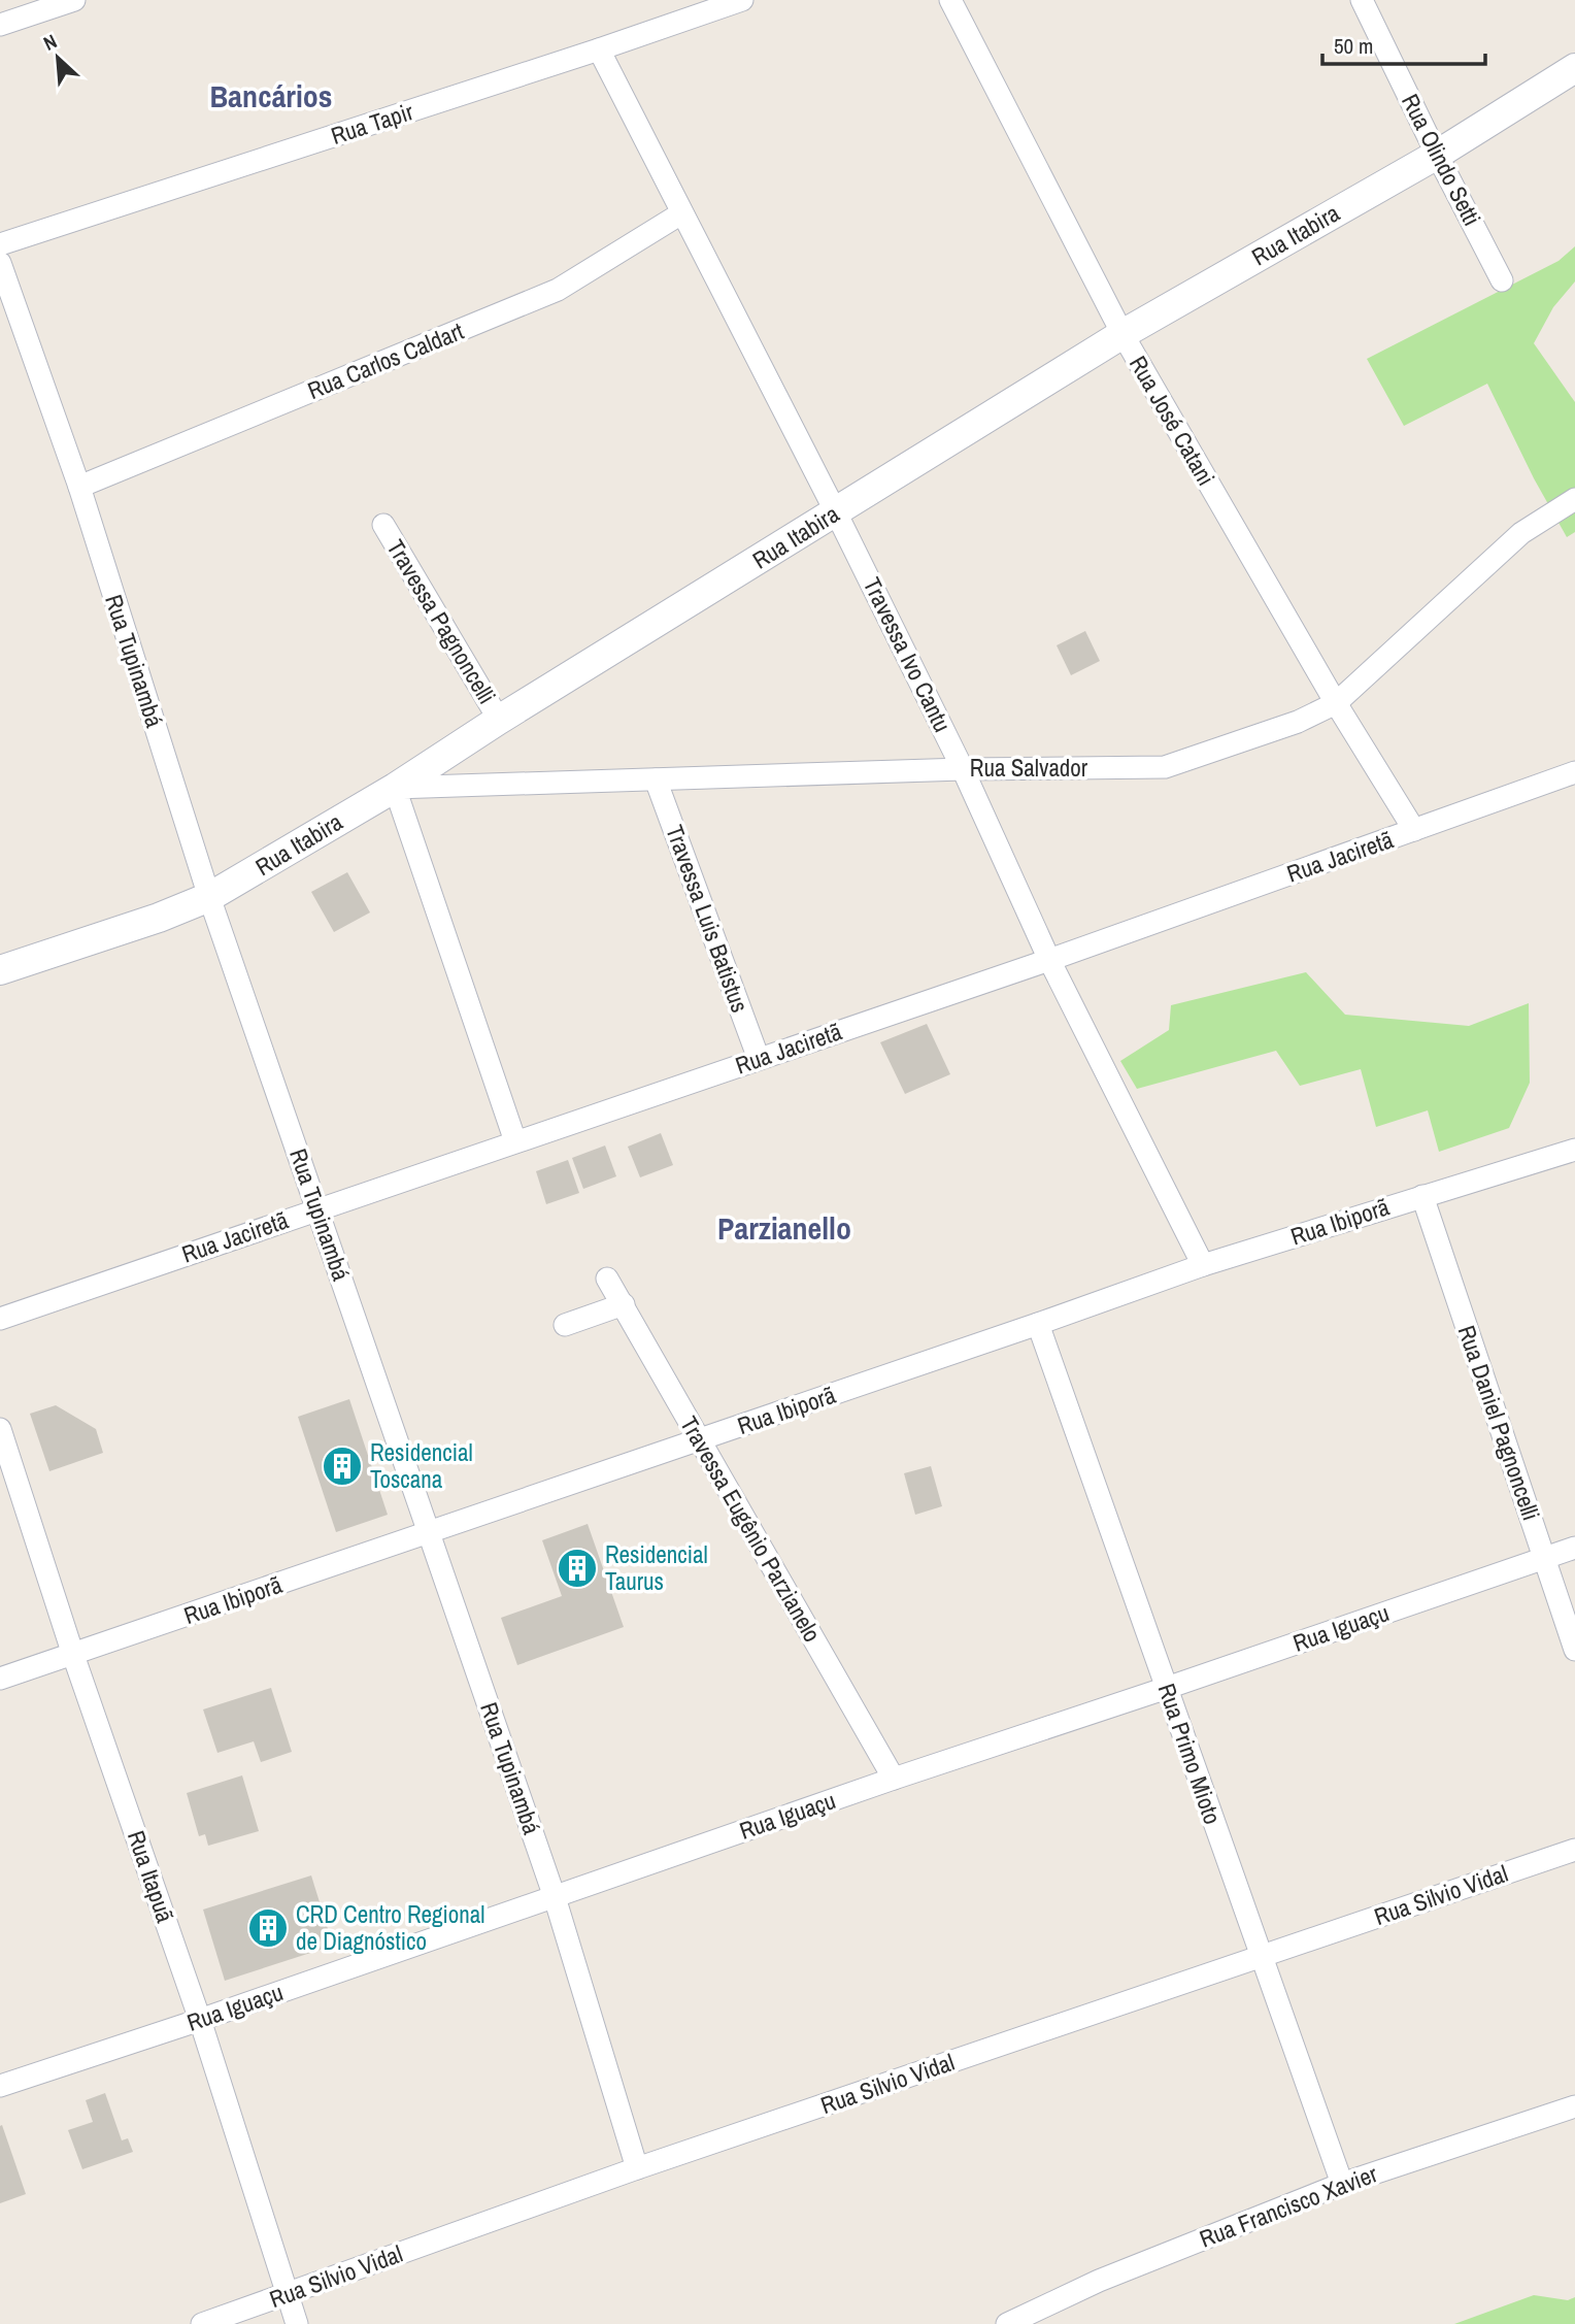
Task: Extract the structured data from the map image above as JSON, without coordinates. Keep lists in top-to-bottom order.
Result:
{
  "streets": {
    "street": [
      "Rua Tapir",
      "Rua Olindo Setti",
      "Rua Itabira",
      "Rua Carlos Caldart",
      "Rua José Catani",
      "Travessa Pagnoncelli",
      "Travessa Ivo Cantu",
      "Rua Tupinambá",
      "Rua Salvador",
      "Rua Jaciretã",
      "Travessa Luis Batistus",
      "Rua Ibiporã",
      "Rua Daniel Pagnoncelli",
      "Travessa Eugênio Parzianelo",
      "Rua Iguaçu",
      "Rua Primo Mioto",
      "Rua Itapuã",
      "Rua Silvio Vidal",
      "Rua Francisco Xavier"
    ]
  },
  "crossings": [
    ["Rua Tapir", "Travessa Ivo Cantu"],
    ["Rua Olindo Setti", "Rua Itabira"],
    ["Rua Itabira", "Rua José Catani"],
    ["Rua Itabira", "Travessa Pagnoncelli"],
    ["Rua Itabira", "Travessa Ivo Cantu"],
    ["Rua Itabira", "Rua Tupinambá"],
    ["Rua Itabira", "Rua Salvador"],
    ["Rua Carlos Caldart", "Travessa Ivo Cantu"],
    ["Rua Carlos Caldart", "Rua Tupinambá"],
    ["Rua José Catani", "Rua Salvador"],
    ["Rua José Catani", "Rua Jaciretã"],
    ["Travessa Ivo Cantu", "Rua Salvador"],
    ["Travessa Ivo Cantu", "Rua Jaciretã"],
    ["Travessa Ivo Cantu", "Rua Ibiporã"],
    ["Rua Tupinambá", "Rua Jaciretã"],
    ["Rua Tupinambá", "Rua Ibiporã"],
    ["Rua Tupinambá", "Rua Iguaçu"],
    ["Rua Tupinambá", "Rua Silvio Vidal"],
    ["Rua Salvador", "Travessa Luis Batistus"],
    ["Rua Jaciretã", "Travessa Luis Batistus"],
    ["Rua Ibiporã", "Rua Daniel Pagnoncelli"],
    ["Rua Ibiporã", "Travessa Eugênio Parzianelo"],
    ["Rua Ibiporã", "Rua Primo Mioto"],
    ["Rua Ibiporã", "Rua Itapuã"],
    ["Rua Daniel Pagnoncelli", "Rua Iguaçu"],
    ["Travessa Eugênio Parzianelo", "Rua Iguaçu"],
    ["Rua Iguaçu", "Rua Primo Mioto"],
    ["Rua Iguaçu", "Rua Itapuã"],
    ["Rua Primo Mioto", "Rua Silvio Vidal"],
    ["Rua Primo Mioto", "Rua Francisco Xavier"],
    ["Rua Itapuã", "Rua Silvio Vidal"]
  ],
  "districts": ["Bancários", "Parzianello"],
  "places": {
    "building": ["Residencial Toscana", "Residencial Taurus", "CRD Centro Regional de Diagnóstico"]
  },
  "scale_bar": "50 m",
  "north": "top left"
}
